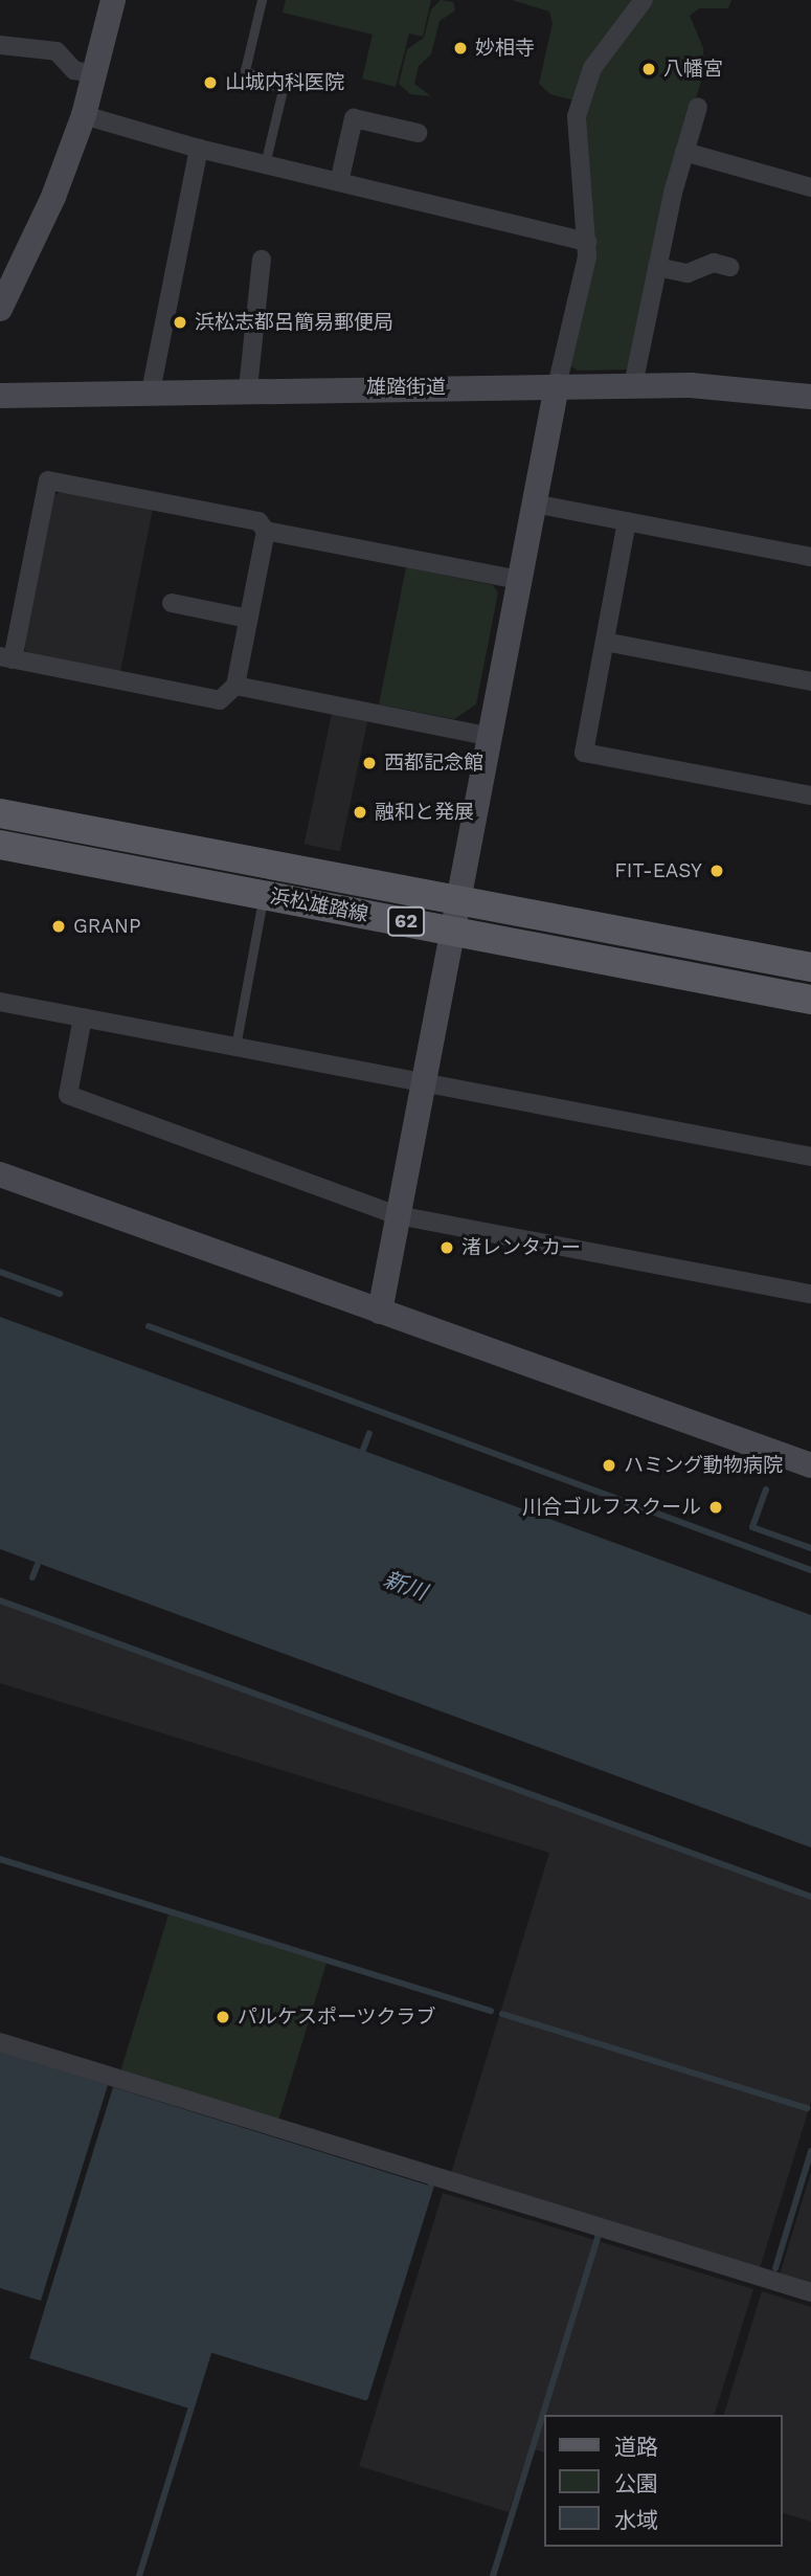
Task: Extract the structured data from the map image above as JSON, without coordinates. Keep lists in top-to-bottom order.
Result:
{
  "streets": {
    "main road": ["浜松雄踏線", "62"],
    "street": ["雄踏街道"]
  },
  "water": ["新川"],
  "places": [
    "妙相寺",
    "八幡宮",
    "山城内科医院",
    "浜松志都呂簡易郵便局",
    "西都記念館",
    "融和と発展",
    "FIT-EASY",
    "GRANP",
    "渚レンタカー",
    "ハミング動物病院",
    "川合ゴルフスクール",
    "パルケスポーツクラブ"
  ],
  "legend": ["道路", "公園", "水域"]
}
